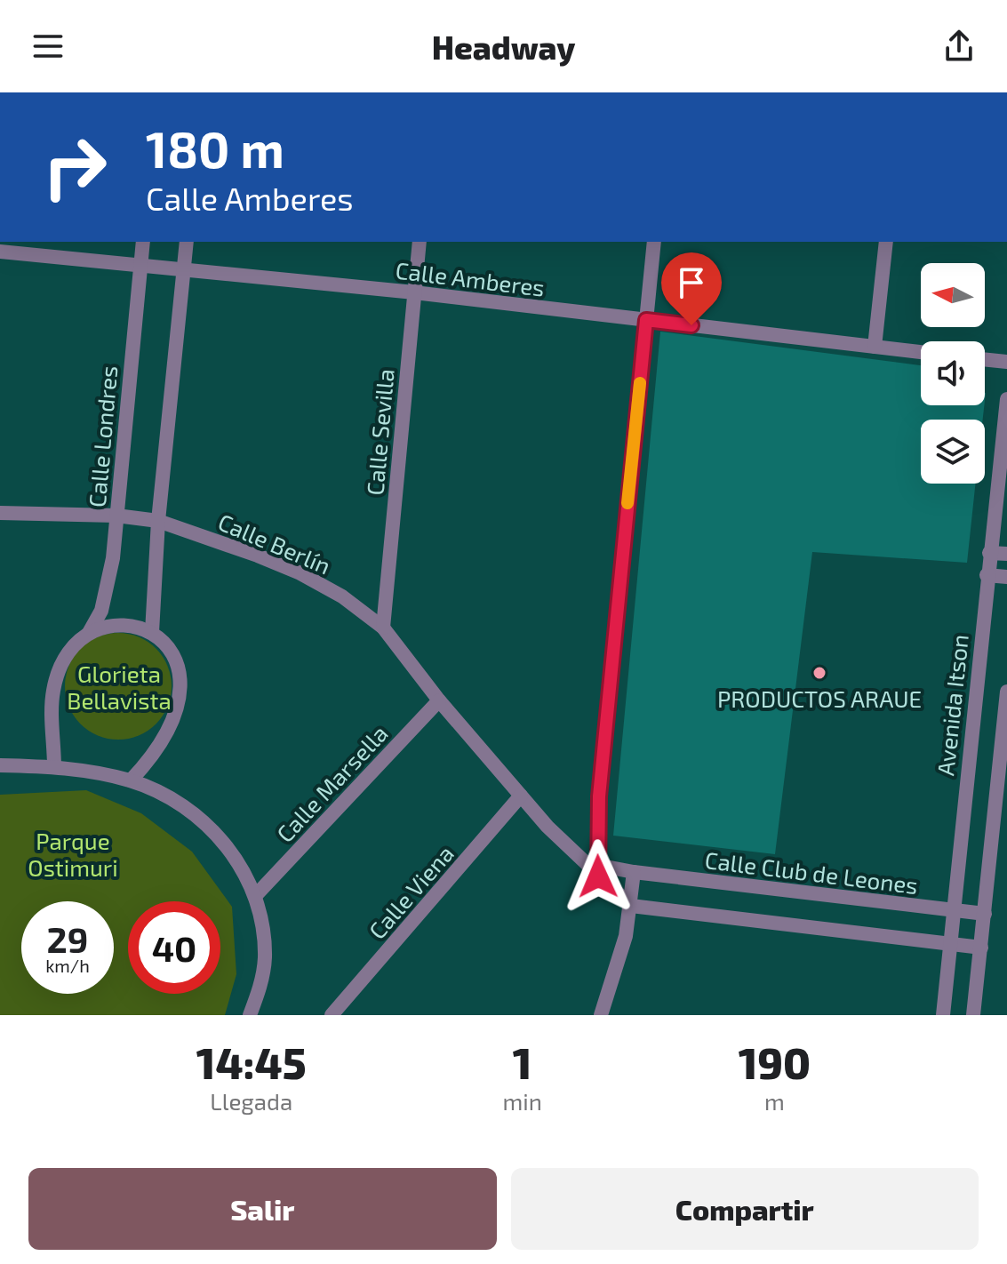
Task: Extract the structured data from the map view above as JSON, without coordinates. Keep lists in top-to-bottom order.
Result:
{
  "streets": {
    "street": [
      "Calle Amberes",
      "Calle Sevilla",
      "Calle Londres",
      "Calle Berlín",
      "Avenida Itson",
      "Calle Marsella",
      "Calle Club de Leones",
      "Calle Viena"
    ]
  },
  "crossings": [
    ["Calle Amberes", "Calle Sevilla"],
    ["Calle Amberes", "Calle Londres"],
    ["Calle Sevilla", "Calle Berlín"],
    ["Calle Londres", "Calle Berlín"],
    ["Calle Berlín", "Calle Marsella"],
    ["Calle Berlín", "Calle Viena"],
    ["Avenida Itson", "Calle Club de Leones"]
  ],
  "parks": ["Glorieta Bellavista", "Parque Ostimuri"],
  "places": ["PRODUCTOS ARAUE"],
  "north": "left",
  "page": {
    "header": "Headway",
    "turn": ["180 m", "Calle Amberes"],
    "speed": "29 km/h",
    "limit": "40",
    "eta": [
      "14:45",
      "Llegada",
      "1",
      "min",
      "190",
      "m"
    ],
    "buttons": ["Salir", "Compartir"]
  }
}
